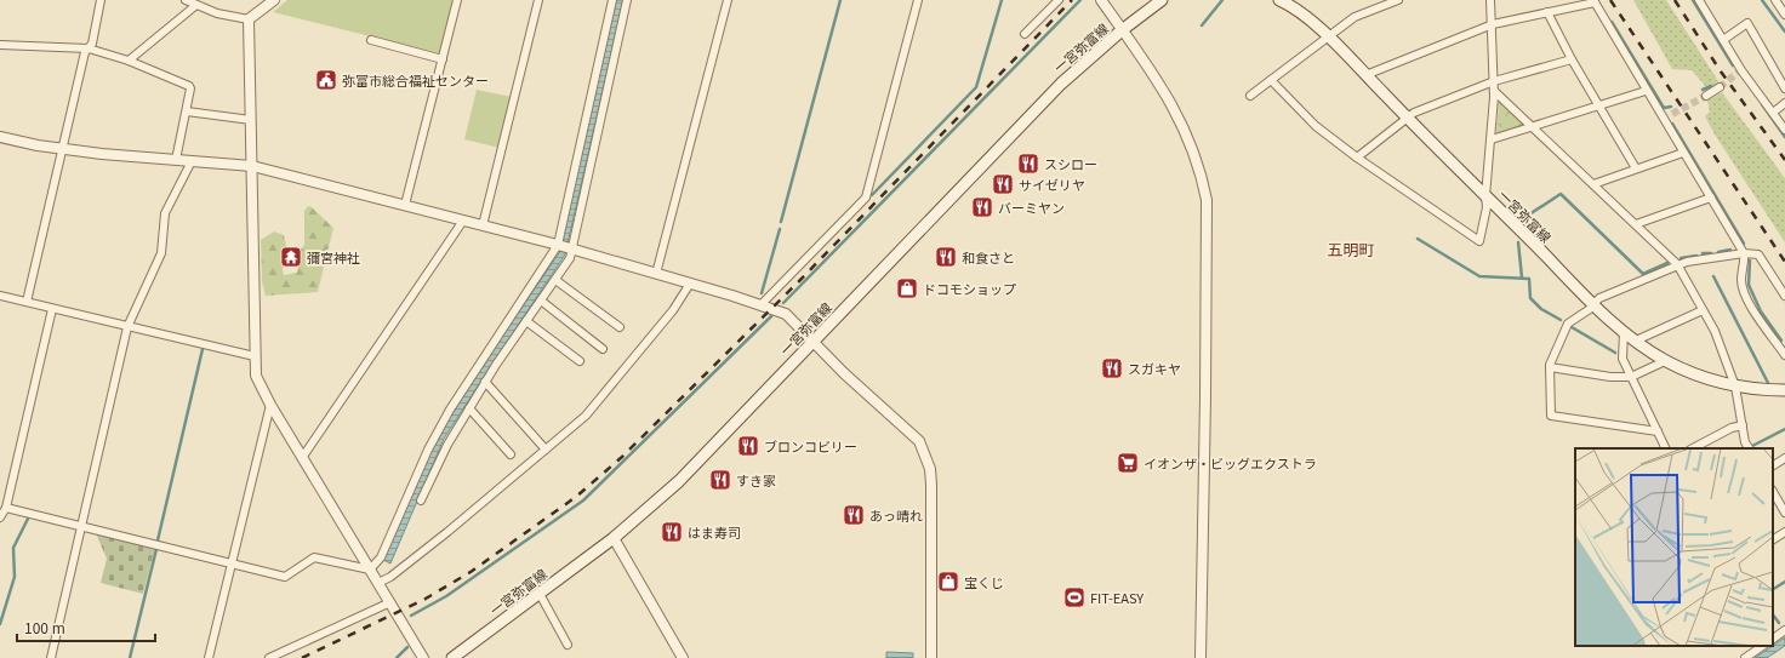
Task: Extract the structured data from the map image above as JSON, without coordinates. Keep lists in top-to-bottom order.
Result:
{
  "streets": {
    "main road": ["一宮弥富線"]
  },
  "districts": ["五明町"],
  "places": {
    "public building": ["弥富市総合福祉センター"],
    "restaurant": [
      "スシロー",
      "サイゼリヤ",
      "バーミヤン",
      "和食さと",
      "スガキヤ",
      "ブロンコビリー",
      "すき家",
      "あっ晴れ",
      "はま寿司"
    ],
    "temple": ["彌宮神社"],
    "shop": ["ドコモショップ", "宝くじ"],
    "supermarket": ["イオンザ・ビッグエクストラ"],
    "sports": ["FIT-EASY"]
  },
  "scale_bar": "100 m"
}
